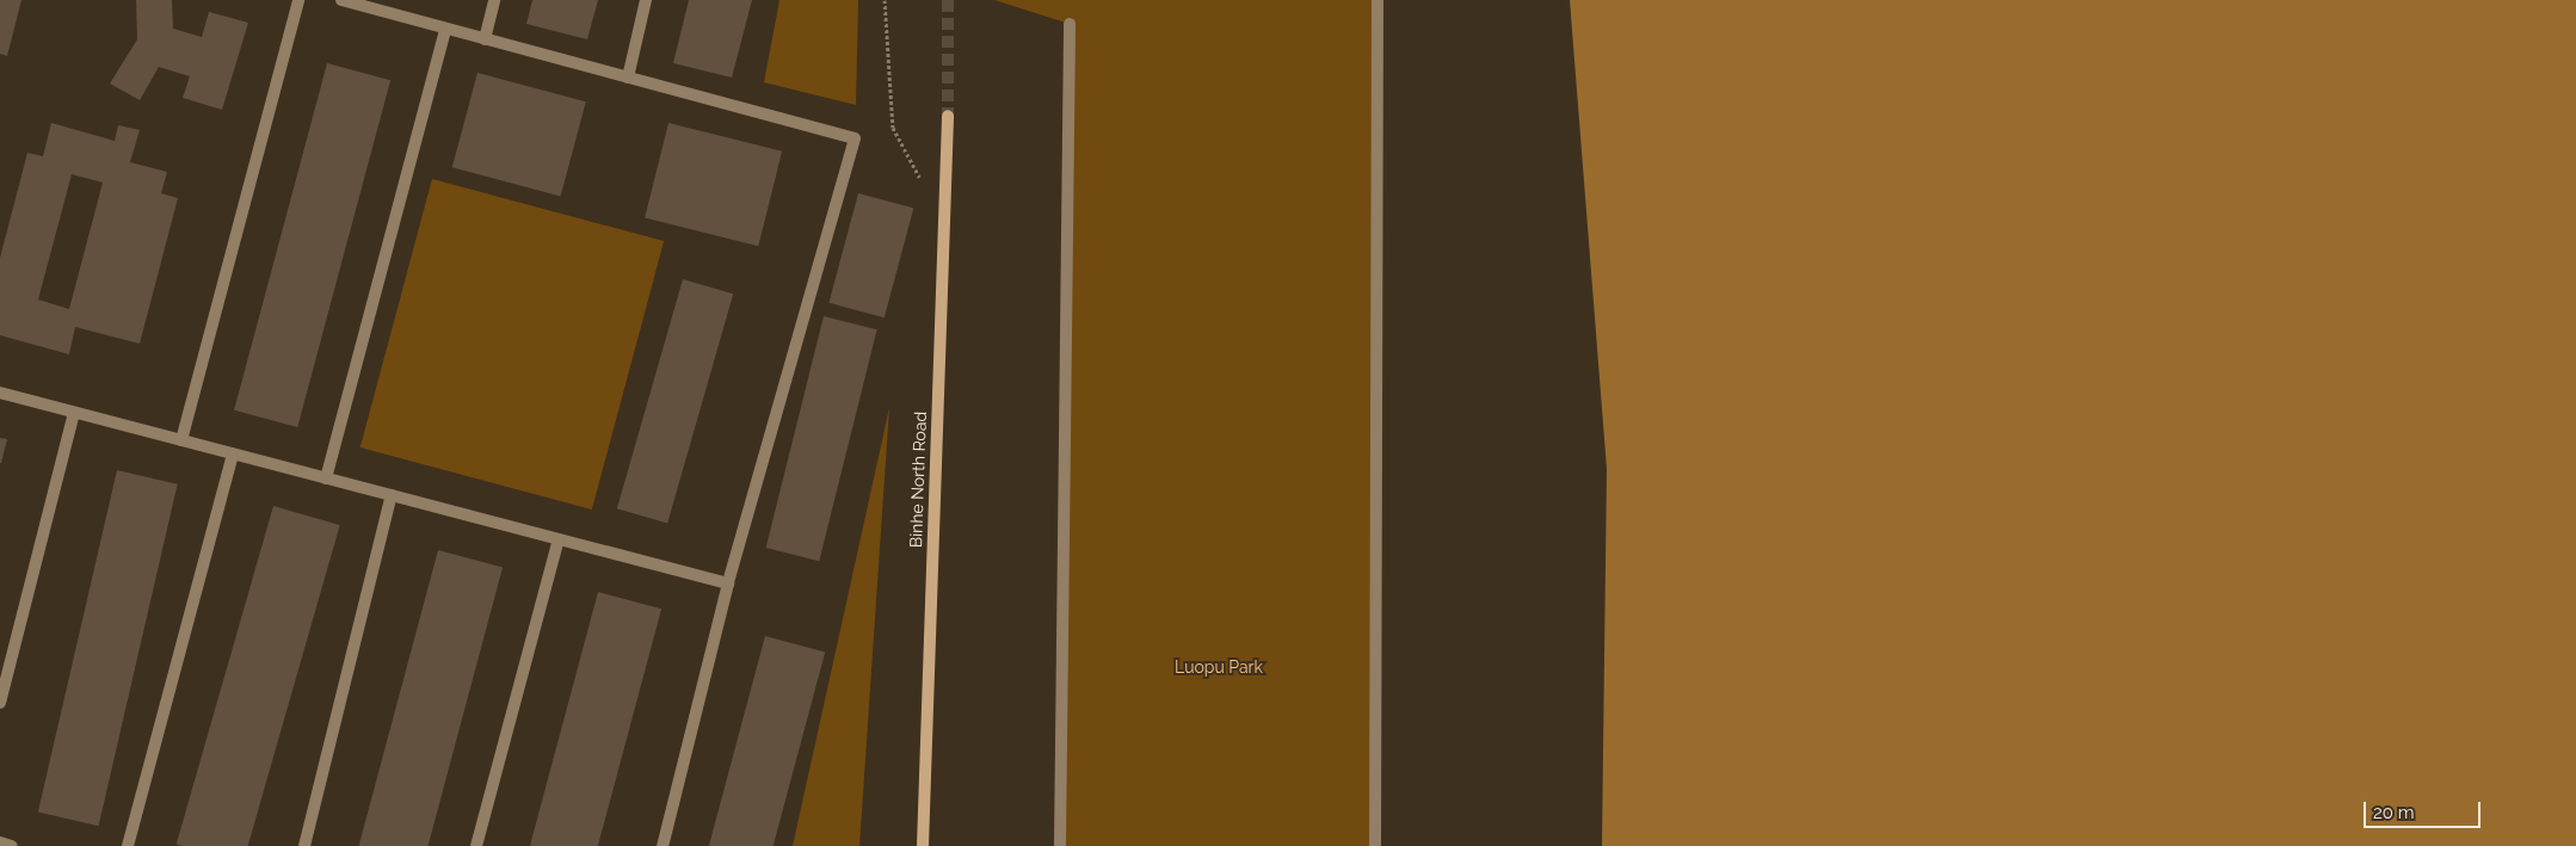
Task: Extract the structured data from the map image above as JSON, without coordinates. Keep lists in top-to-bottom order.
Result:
{
  "streets": {
    "main road": ["Binhe North Road"]
  },
  "parks": ["Luopu Park"],
  "scale_bar": "20 m"
}
